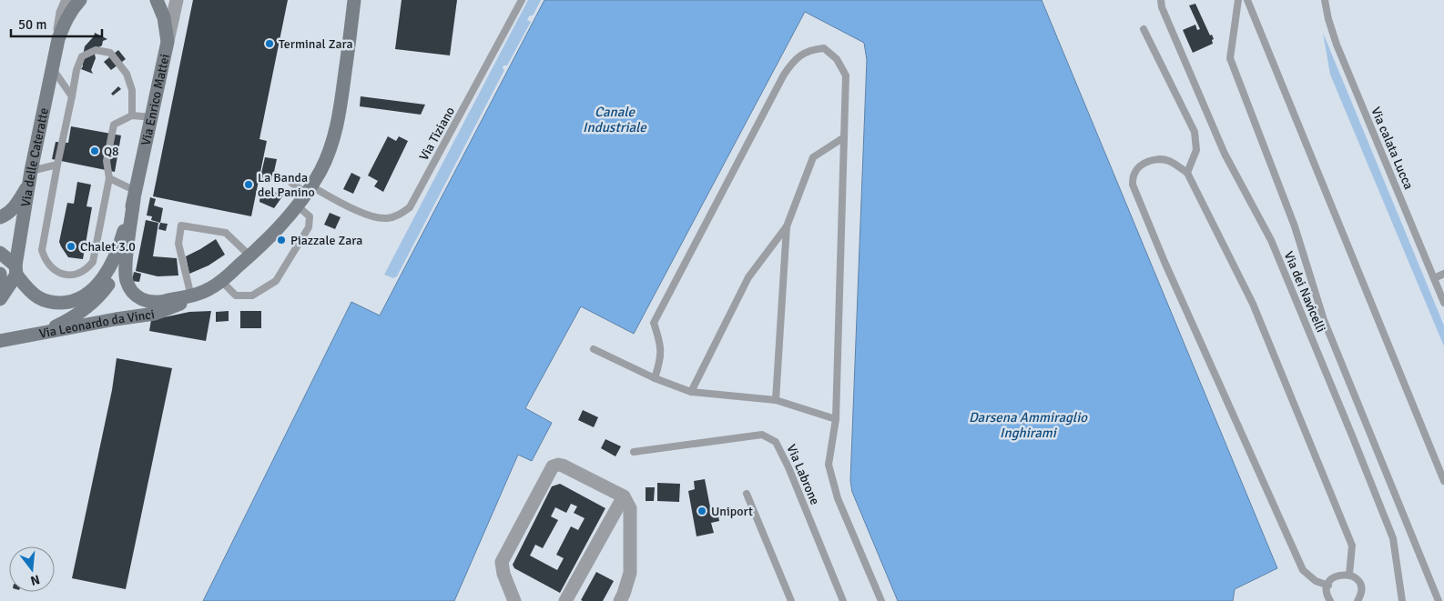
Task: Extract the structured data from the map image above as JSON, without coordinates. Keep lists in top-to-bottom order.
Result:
{
  "streets": {
    "main road": ["Via Enrico Mattei", "Via delle Cateratte", "Via Leonardo da Vinci"],
    "lane": [
      "Via Tiziano",
      "Via calata Lucca",
      "Via dei Navicelli",
      "Via Labrone"
    ]
  },
  "crossings": [
    ["Via Enrico Mattei", "Via delle Cateratte"],
    ["Via Enrico Mattei", "Via Leonardo da Vinci"]
  ],
  "water": ["Canale Industriale", "Darsena Ammiraglio Inghirami"],
  "places": [
    "Terminal Zara",
    "Q8",
    "La Banda del Panino",
    "Piazzale Zara",
    "Chalet 3.0",
    "Uniport"
  ],
  "scale_bar": "50 m",
  "north": "bottom"
}
